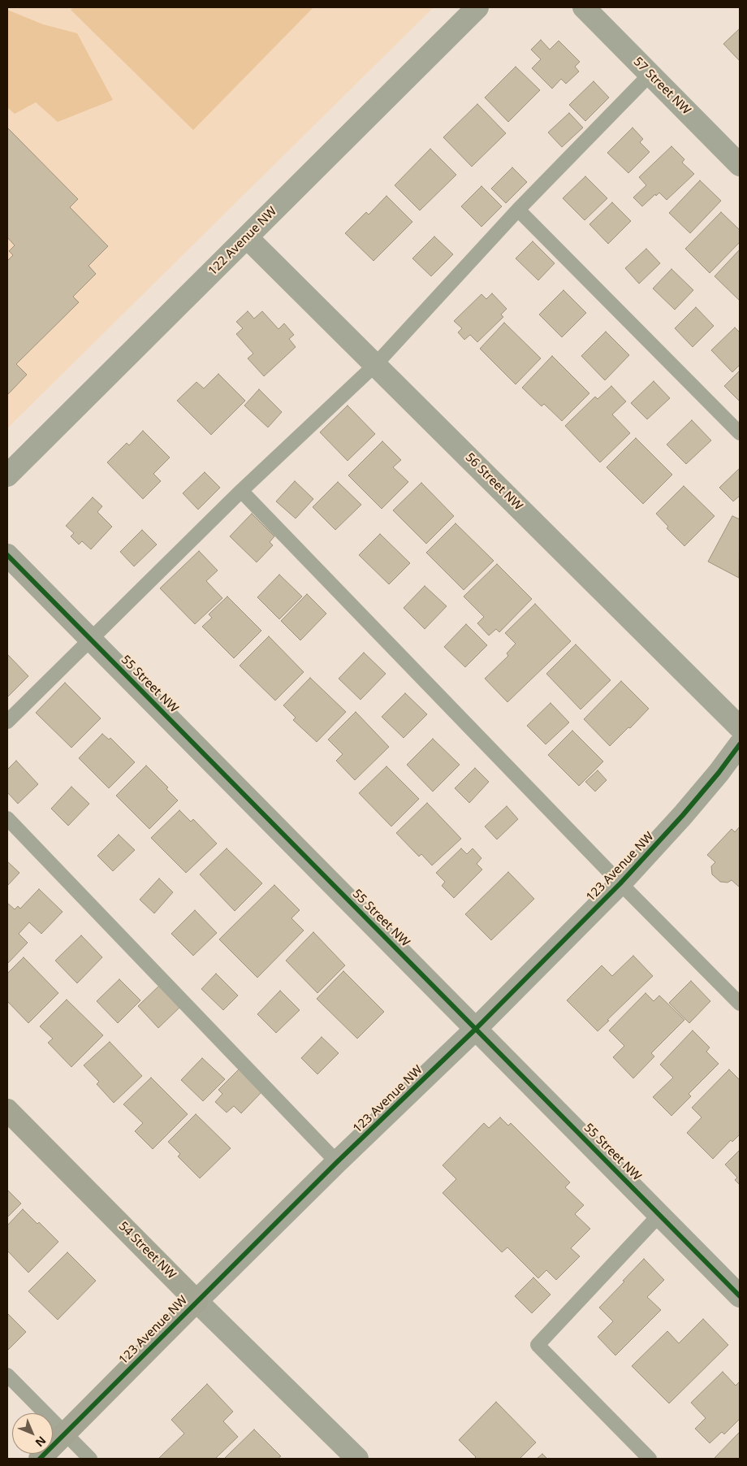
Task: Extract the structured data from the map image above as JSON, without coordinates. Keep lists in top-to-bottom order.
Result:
{
  "streets": {
    "street": [
      "57 Street NW",
      "122 Avenue NW",
      "56 Street NW",
      "55 Street NW",
      "123 Avenue NW",
      "54 Street NW"
    ]
  },
  "crossings": [
    ["122 Avenue NW", "56 Street NW"],
    ["55 Street NW", "123 Avenue NW"],
    ["123 Avenue NW", "54 Street NW"]
  ],
  "north": "bottom right"
}
